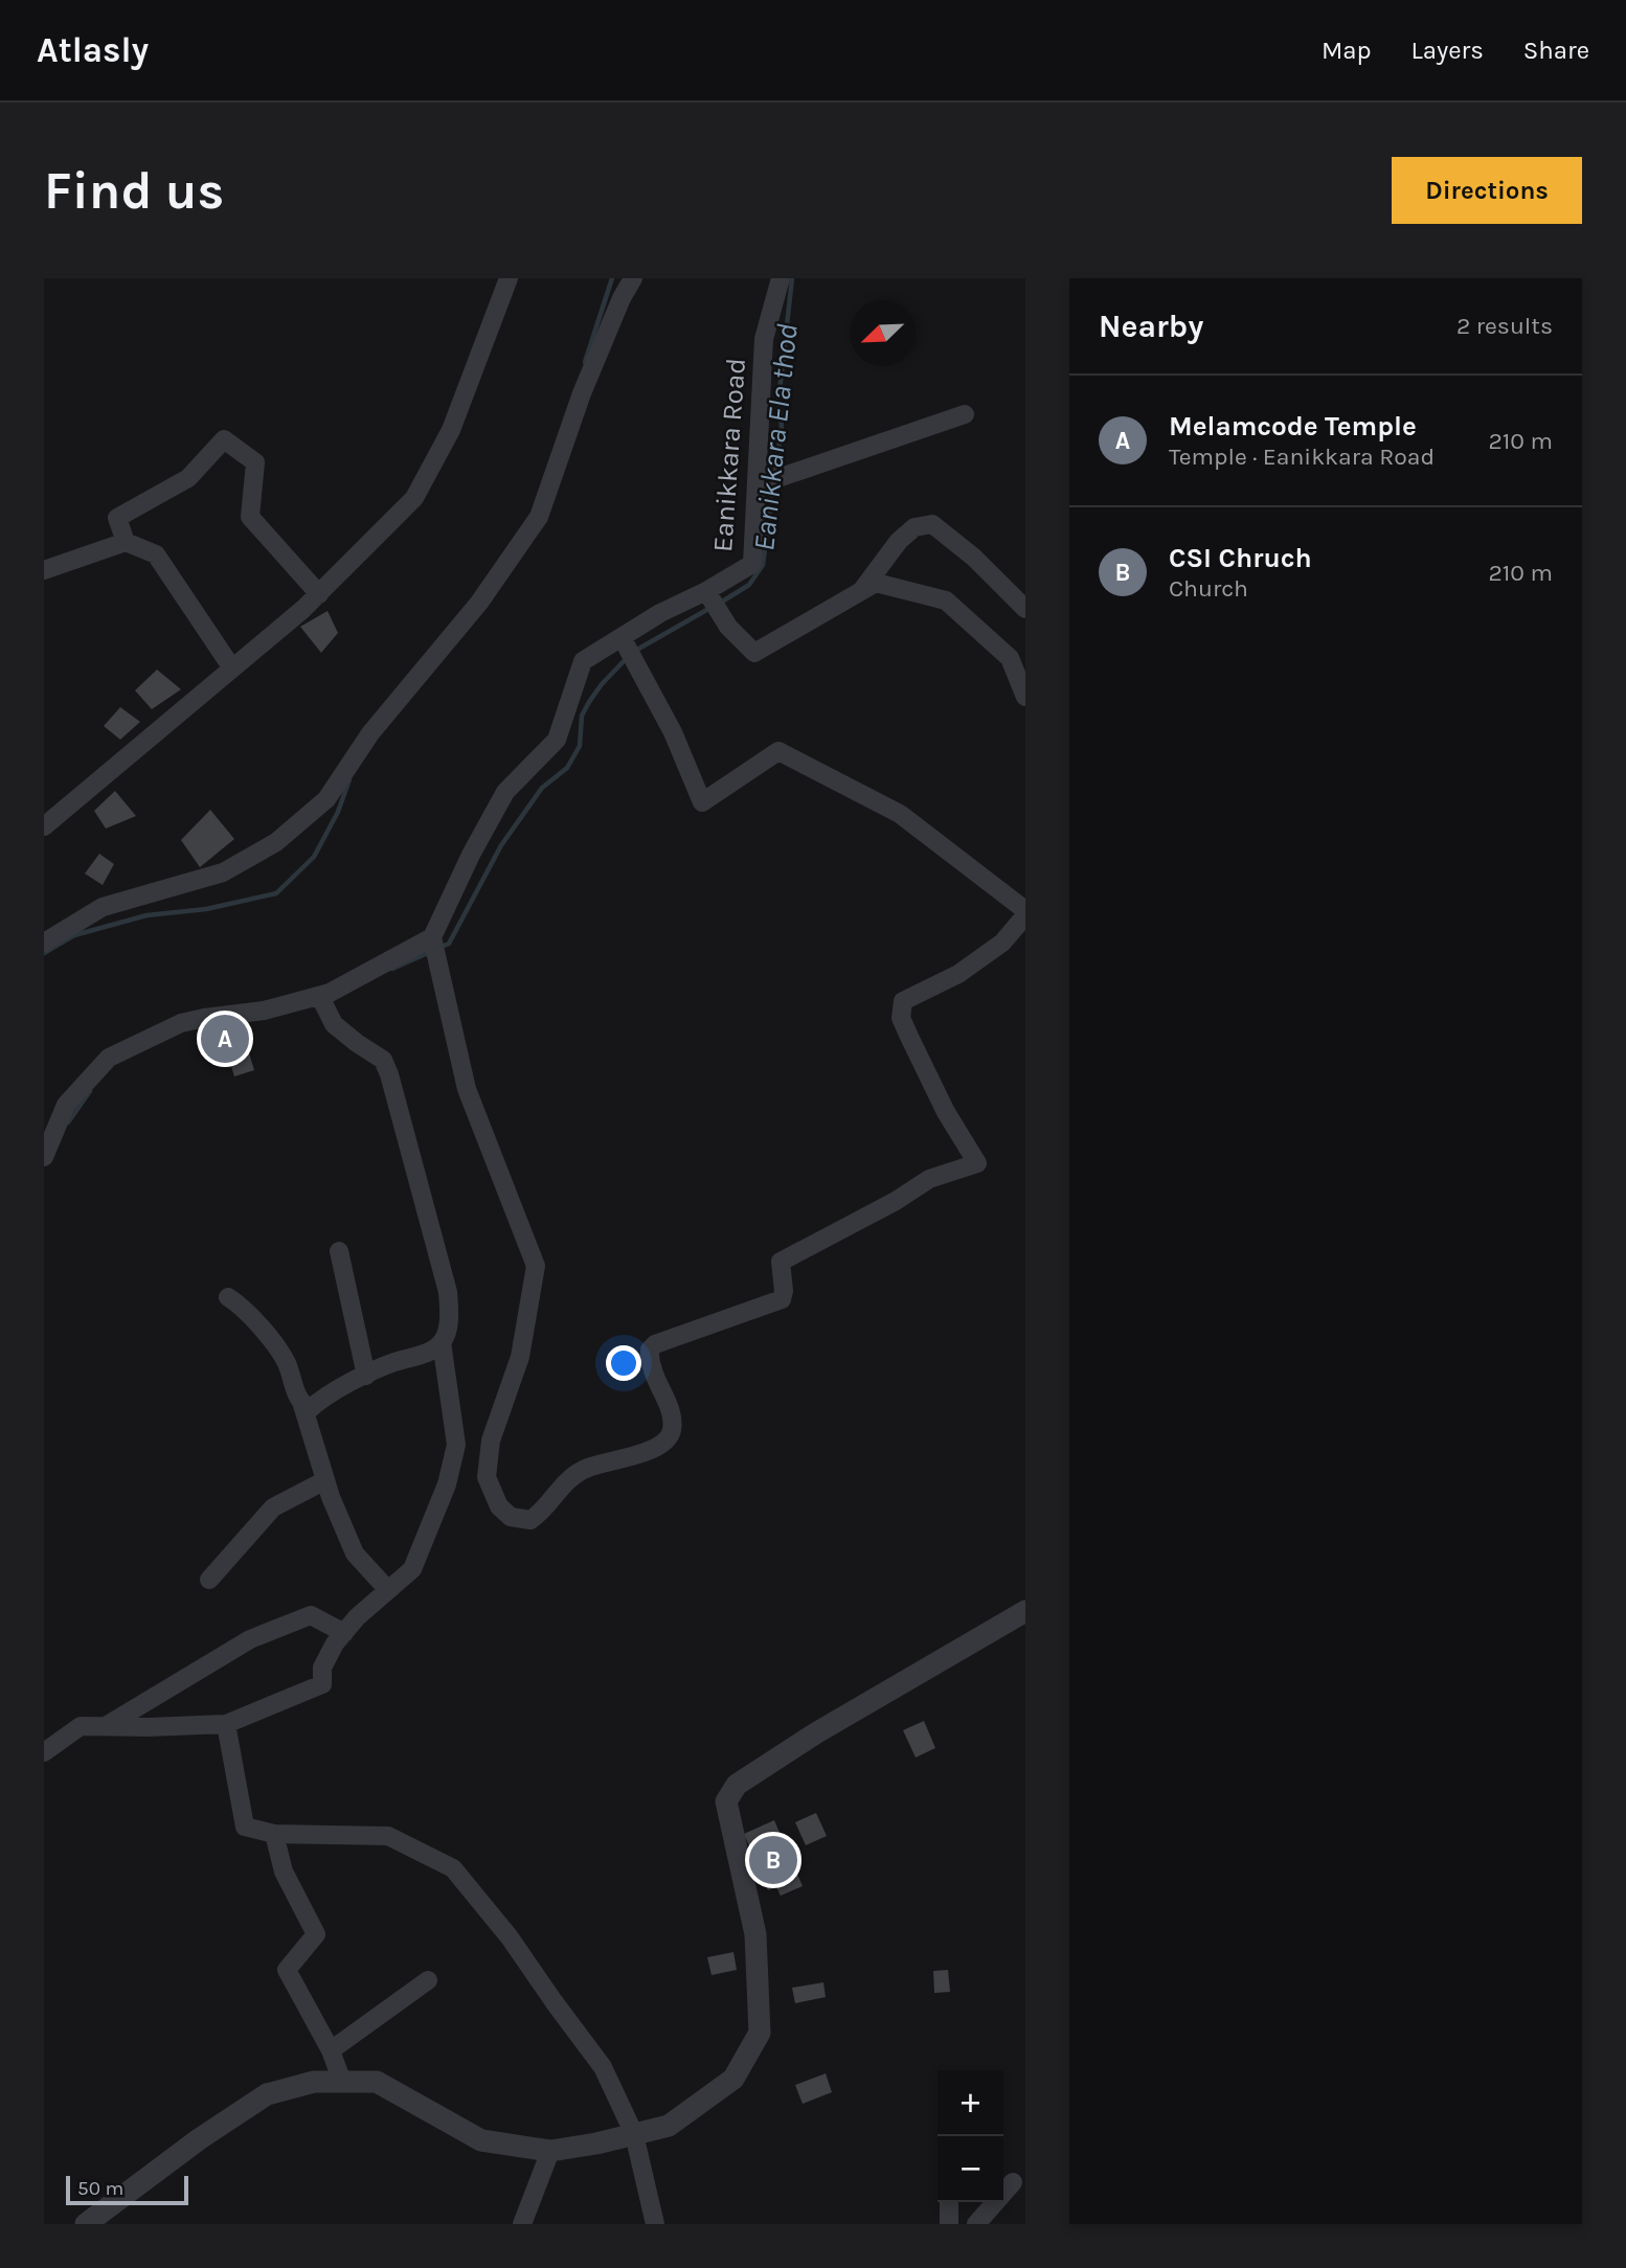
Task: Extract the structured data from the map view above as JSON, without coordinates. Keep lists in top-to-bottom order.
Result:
{
  "streets": {
    "street": ["Eanikkara Road"]
  },
  "water": ["Eanikkara Ela thod"],
  "scale_bar": "50 m",
  "north": "bottom left",
  "page": {
    "header": "Atlasly",
    "nav": ["Map", "Layers", "Share"],
    "buttons": "Directions",
    "title": "Find us",
    "heading": ["Nearby", "2 results"],
    "list": [
      {
        "mark": "A",
        "name": "Melamcode Temple",
        "note": "Temple · Eanikkara Road",
        "value": "210 m"
      },
      {
        "mark": "B",
        "name": "CSI Chruch",
        "note": "Church",
        "value": "210 m"
      }
    ],
    "pins": ["A", "B"],
    "map_buttons": ["+", "−"],
    "scale": "50 m"
  }
}
